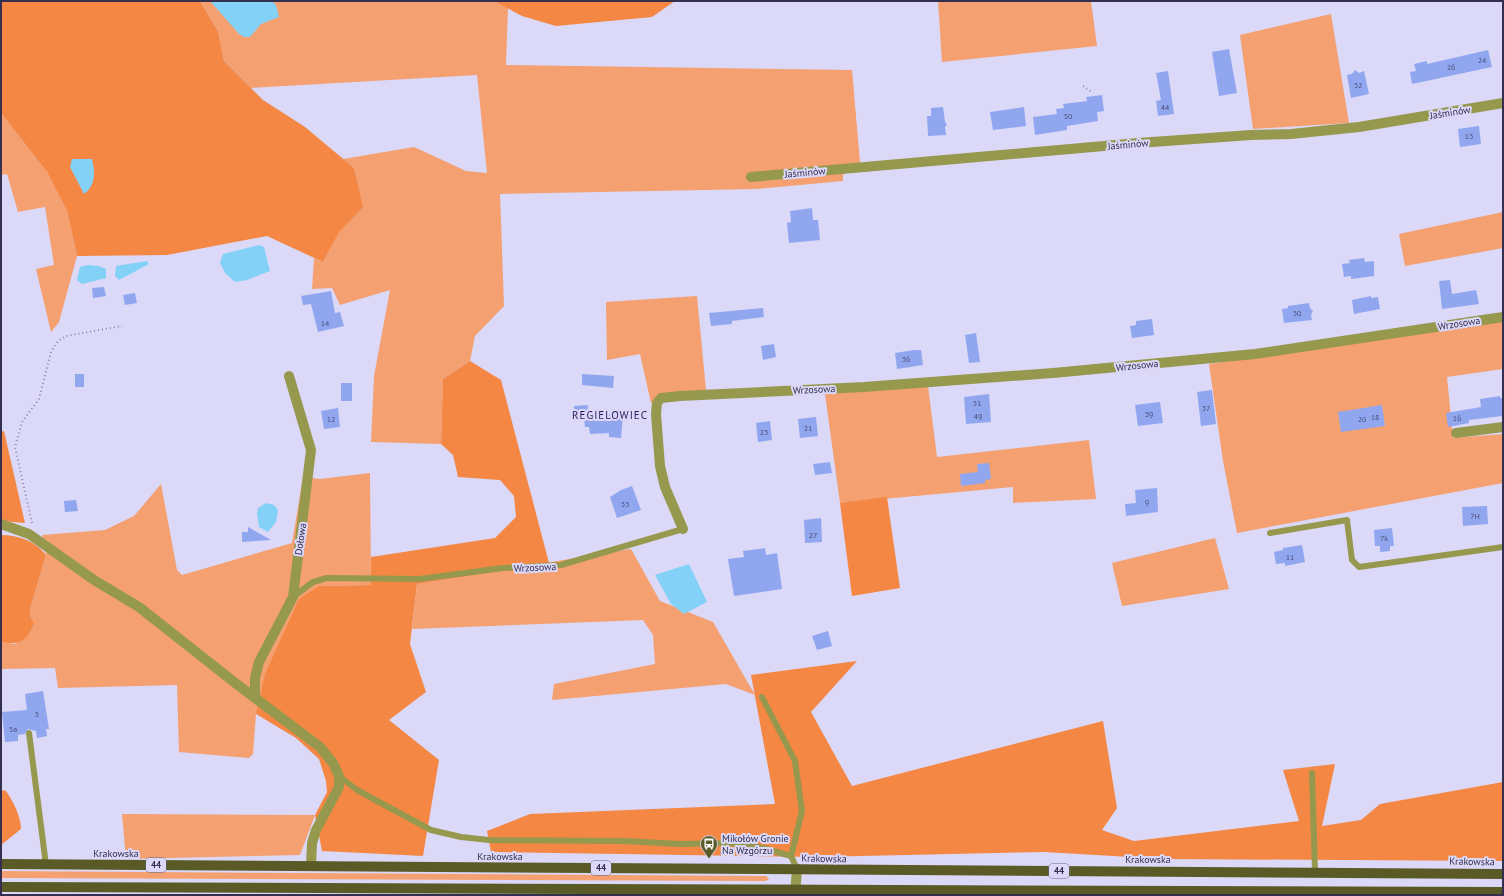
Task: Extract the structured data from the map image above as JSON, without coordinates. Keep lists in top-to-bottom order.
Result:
{
  "streets": {
    "main road": ["Krakowska", "44"],
    "street": ["Jaśminów", "Wrzosowa", "Dołowa"]
  },
  "crossings": [
    ["Wrzosowa", "Dołowa"]
  ],
  "districts": ["REGIELOWIEC"],
  "places": {
    "bus stop": ["Mikołów Gronie Na Wzgórzu"]
  },
  "house_numbers": [
    "24",
    "26",
    "32",
    "44",
    "50",
    "13",
    "30",
    "14",
    "36",
    "51",
    "37",
    "39",
    "49",
    "18",
    "16",
    "12",
    "20",
    "21",
    "23",
    "9",
    "33",
    "7H",
    "27",
    "7k",
    "11",
    "5",
    "5a"
  ]
}
